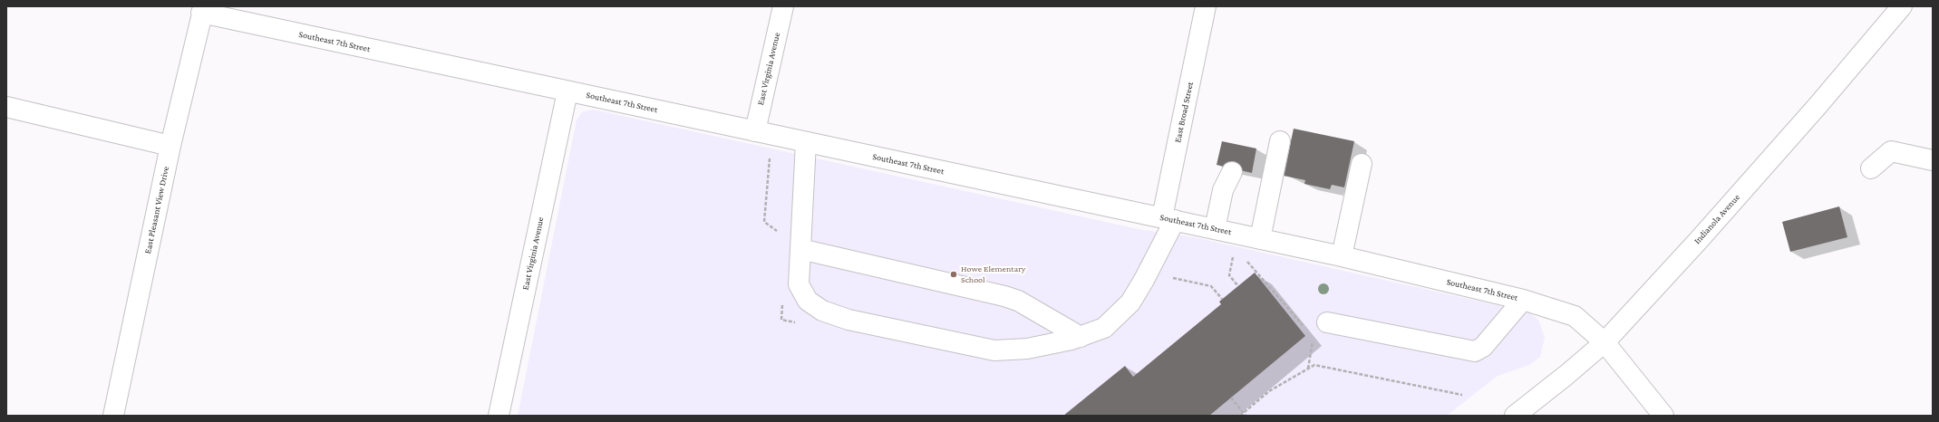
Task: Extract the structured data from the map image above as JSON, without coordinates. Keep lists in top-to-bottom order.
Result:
{
  "streets": {
    "street": [
      "Southeast 7th Street",
      "East Virginia Avenue",
      "East Broad Street",
      "East Pleasant View Drive",
      "Indianola Avenue"
    ]
  },
  "crossings": [
    ["Southeast 7th Street", "East Virginia Avenue"],
    ["Southeast 7th Street", "East Broad Street"],
    ["Southeast 7th Street", "East Pleasant View Drive"],
    ["Southeast 7th Street", "Indianola Avenue"]
  ],
  "places": ["Howe Elementary School"]
}
